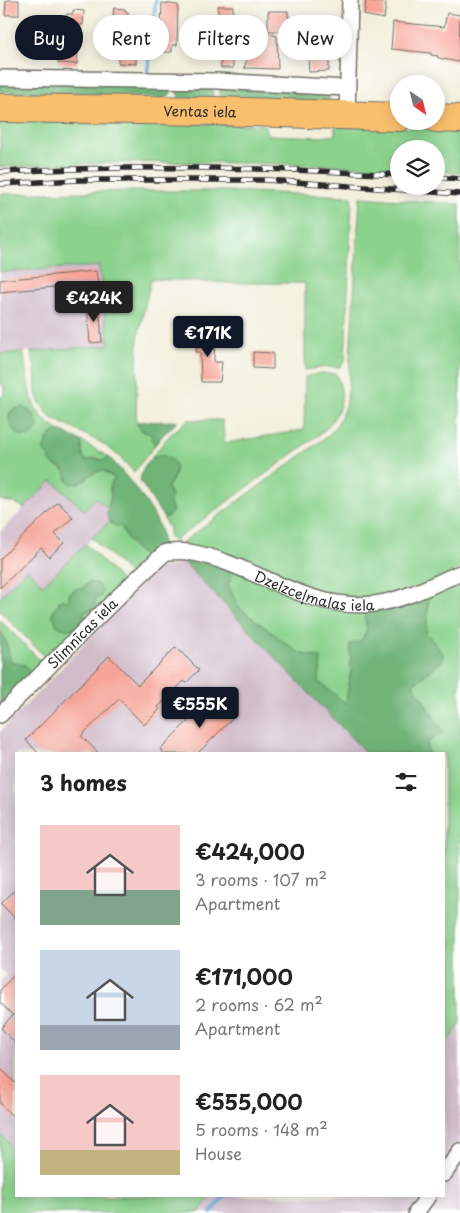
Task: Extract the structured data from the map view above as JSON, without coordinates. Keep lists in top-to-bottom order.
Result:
{
  "streets": {
    "highway": ["Ventas iela"],
    "street": ["Dzelzceļmalas iela", "Slimnīcas iela"]
  },
  "crossings": [
    ["Dzelzceļmalas iela", "Slimnīcas iela"]
  ],
  "north": "bottom right",
  "page": {
    "chip": [
      "Buy",
      "Rent",
      "Filters",
      "New"
    ],
    "price": ["€424K", "€171K", "€555K"],
    "heading": "3 homes",
    "list": [
      {
        "name": "€424,000",
        "note": "3 rooms · 107 m² · Apartment"
      },
      {
        "name": "€171,000",
        "note": "2 rooms · 62 m² · Apartment"
      },
      {
        "name": "€555,000",
        "note": "5 rooms · 148 m² · House"
      }
    ]
  }
}
